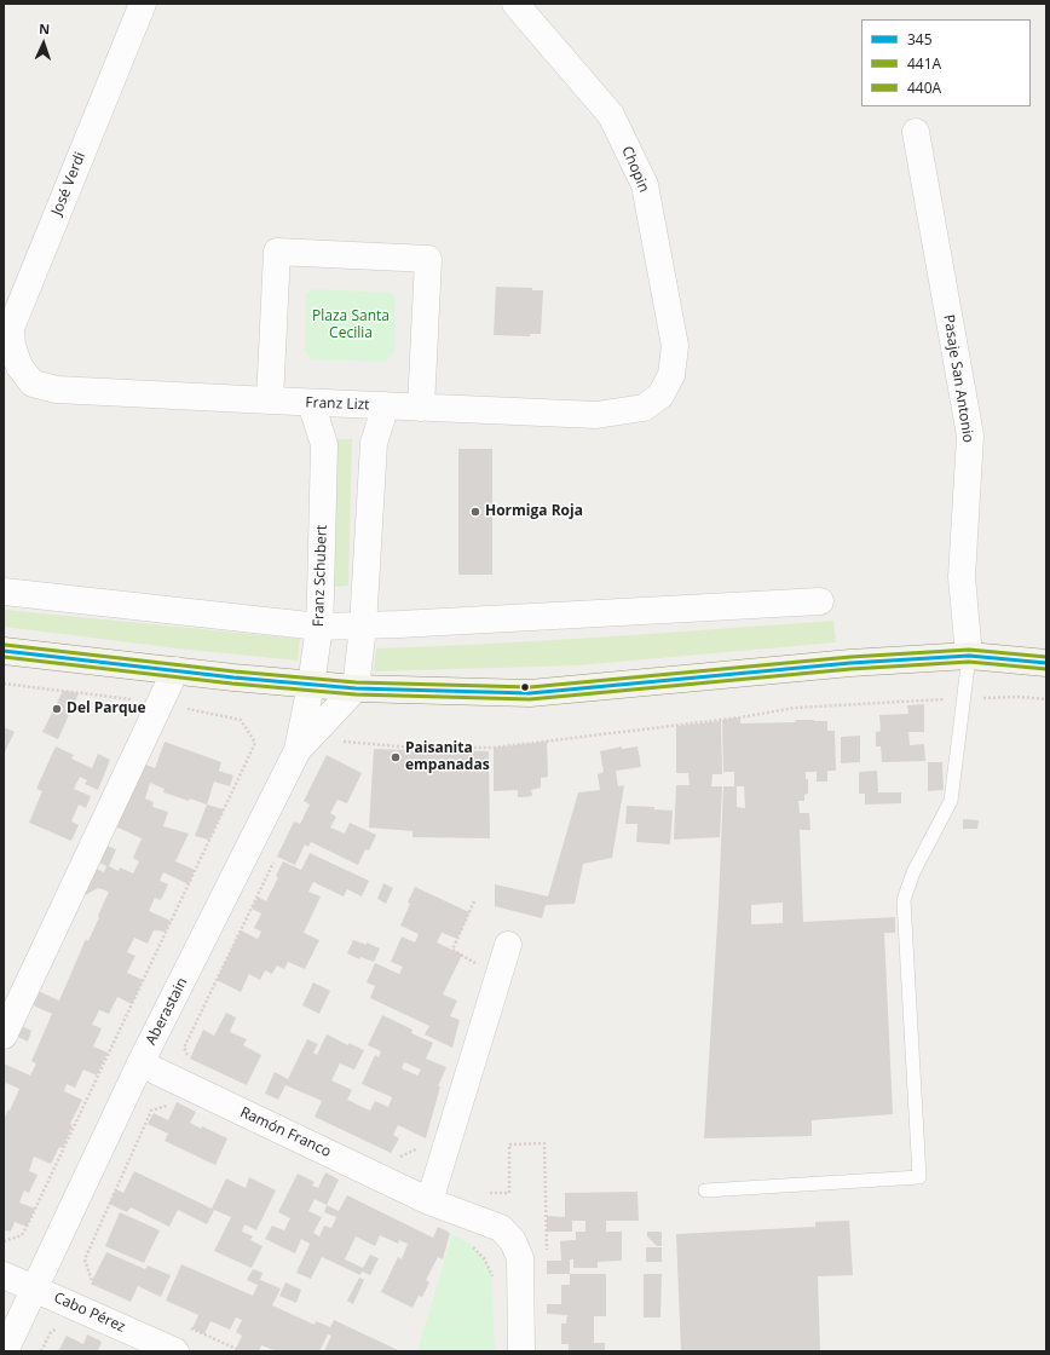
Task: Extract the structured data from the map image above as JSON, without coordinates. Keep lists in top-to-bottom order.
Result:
{
  "streets": {
    "street": [
      "Chopin",
      "José Verdi",
      "Pasaje San Antonio",
      "Franz Lizt",
      "Franz Schubert",
      "Aberastain",
      "Ramón Franco",
      "Cabo Pérez"
    ]
  },
  "crossings": [
    ["Chopin", "Franz Lizt"],
    ["José Verdi", "Franz Lizt"],
    ["Franz Lizt", "Franz Schubert"],
    ["Franz Schubert", "Aberastain"],
    ["Aberastain", "Ramón Franco"],
    ["Aberastain", "Cabo Pérez"]
  ],
  "parks": ["Plaza Santa Cecilia"],
  "places": ["Hormiga Roja", "Del Parque", "Paisanita empanadas"],
  "lines": ["transit line 440A", "transit line 345", "transit line 441A"],
  "legend": ["345", "441A", "440A"],
  "north": "top"
}
